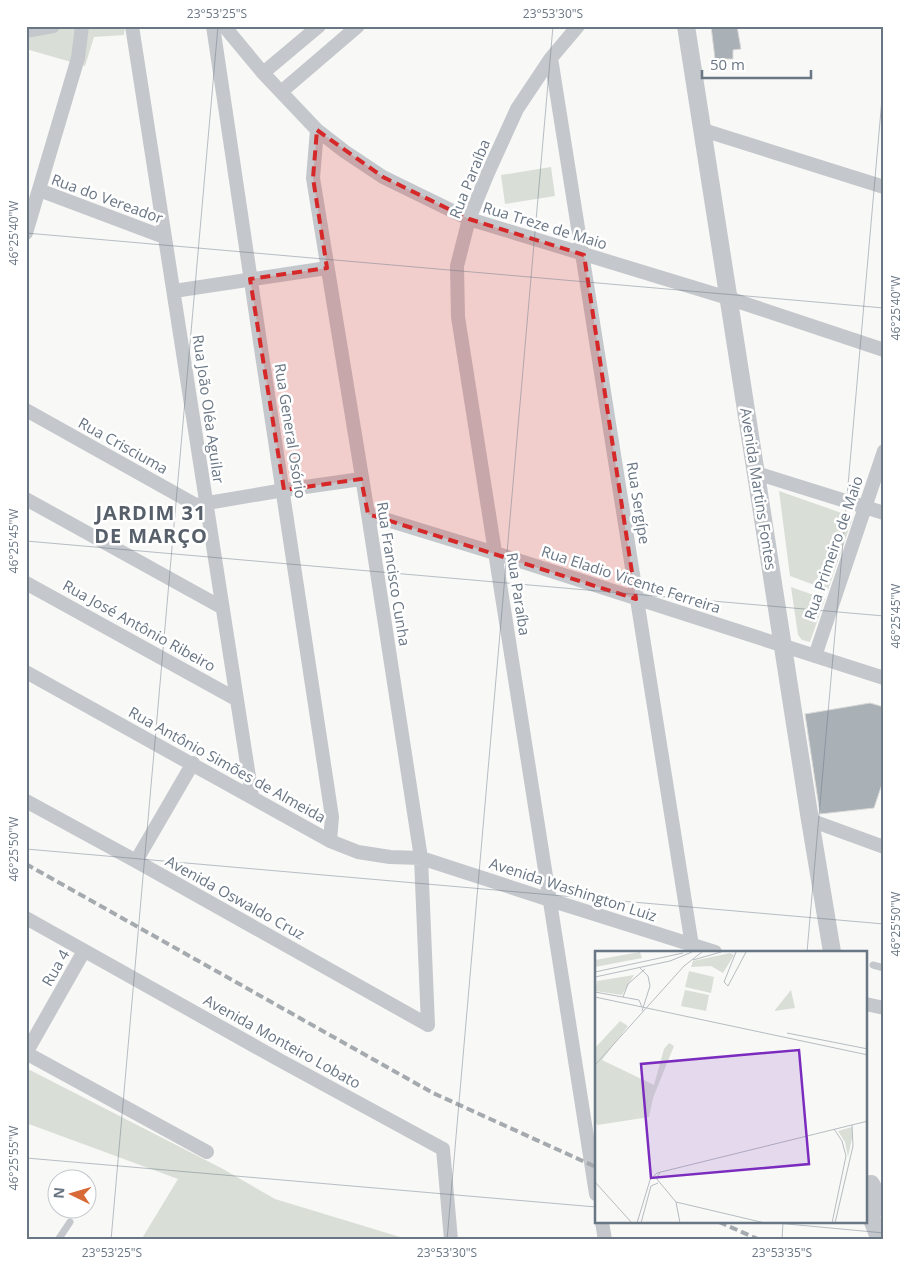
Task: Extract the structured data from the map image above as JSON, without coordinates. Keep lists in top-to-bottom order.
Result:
{
  "streets": {
    "street": [
      "Rua Paraíba",
      "Rua do Vereador",
      "Rua Treze de Maio",
      "Rua João Oléa Aguilar",
      "Rua General Osório",
      "Rua Crisciuma",
      "Avenida Martins Fontes",
      "Rua Sergípe",
      "Rua Primeiro de Maio",
      "Rua Francisco Cunha",
      "Rua Eladio Vicente Ferreira",
      "Rua José Antônio Ribeiro",
      "Rua Antônio Simões de Almeida",
      "Avenida Washington Luiz",
      "Avenida Oswaldo Cruz",
      "Rua 4",
      "Avenida Monteiro Lobato"
    ]
  },
  "crossings": [
    ["Rua Paraíba", "Rua Treze de Maio"],
    ["Rua Paraíba", "Rua Sergípe"],
    ["Rua Paraíba", "Rua Eladio Vicente Ferreira"],
    ["Rua Paraíba", "Avenida Washington Luiz"],
    ["Rua do Vereador", "Rua João Oléa Aguilar"],
    ["Rua Treze de Maio", "Avenida Martins Fontes"],
    ["Rua Treze de Maio", "Rua Sergípe"],
    ["Rua Treze de Maio", "Rua Francisco Cunha"],
    ["Rua João Oléa Aguilar", "Rua Crisciuma"],
    ["Rua João Oléa Aguilar", "Rua José Antônio Ribeiro"],
    ["Rua João Oléa Aguilar", "Rua Antônio Simões de Almeida"],
    ["Rua General Osório", "Rua Antônio Simões de Almeida"],
    ["Avenida Martins Fontes", "Rua Eladio Vicente Ferreira"],
    ["Rua Sergípe", "Rua Eladio Vicente Ferreira"],
    ["Rua Sergípe", "Avenida Washington Luiz"],
    ["Rua Primeiro de Maio", "Rua Eladio Vicente Ferreira"],
    ["Rua Francisco Cunha", "Rua Eladio Vicente Ferreira"],
    ["Rua Francisco Cunha", "Rua Antônio Simões de Almeida"],
    ["Rua Francisco Cunha", "Avenida Washington Luiz"],
    ["Rua Francisco Cunha", "Avenida Oswaldo Cruz"],
    ["Rua Antônio Simões de Almeida", "Avenida Washington Luiz"],
    ["Rua 4", "Avenida Monteiro Lobato"]
  ],
  "districts": ["JARDIM 31 DE MARÇO"],
  "scale_bar": "50 m",
  "north": "left",
  "coordinates": [
    "23°53'25\"S",
    "23°53'30\"S",
    "46°25'40\"W",
    "46°25'45\"W",
    "46°25'50\"W",
    "46°25'55\"W",
    "23°53'35\"S"
  ]
}
